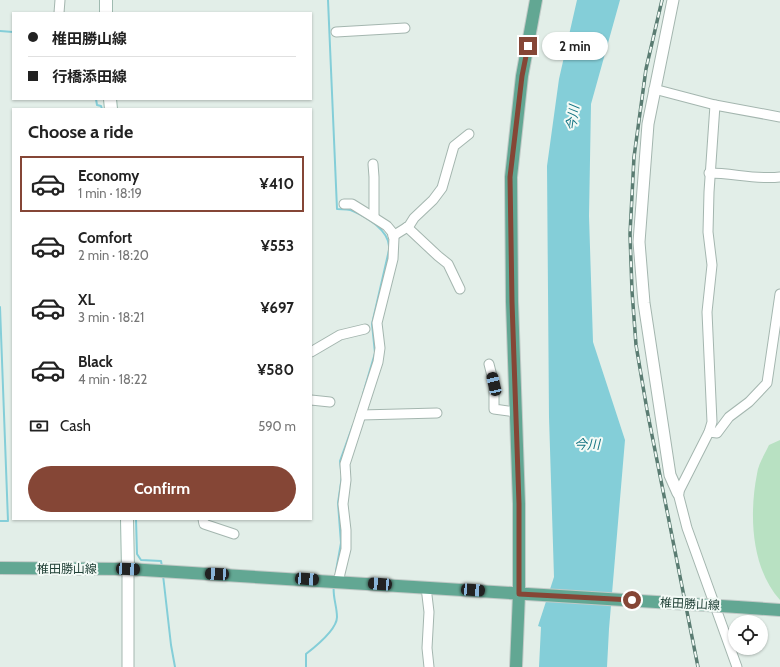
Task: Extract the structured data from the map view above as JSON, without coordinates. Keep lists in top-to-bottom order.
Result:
{
  "streets": {
    "main road": ["椎田勝山線"]
  },
  "water": ["今川"],
  "page": {
    "banner": ["椎田勝山線", "行橋添田線"],
    "bubble": "2 min",
    "heading": "Choose a ride",
    "list": [
      {
        "name": "Economy",
        "note": "1 min · 18:19",
        "value": "¥410"
      },
      {
        "name": "Comfort",
        "note": "2 min · 18:20",
        "value": "¥553"
      },
      {
        "name": "XL",
        "note": "3 min · 18:21",
        "value": "¥697"
      },
      {
        "name": "Black",
        "note": "4 min · 18:22",
        "value": "¥580"
      }
    ],
    "pay": ["Cash", "590 m"],
    "buttons": "Confirm"
  }
}
